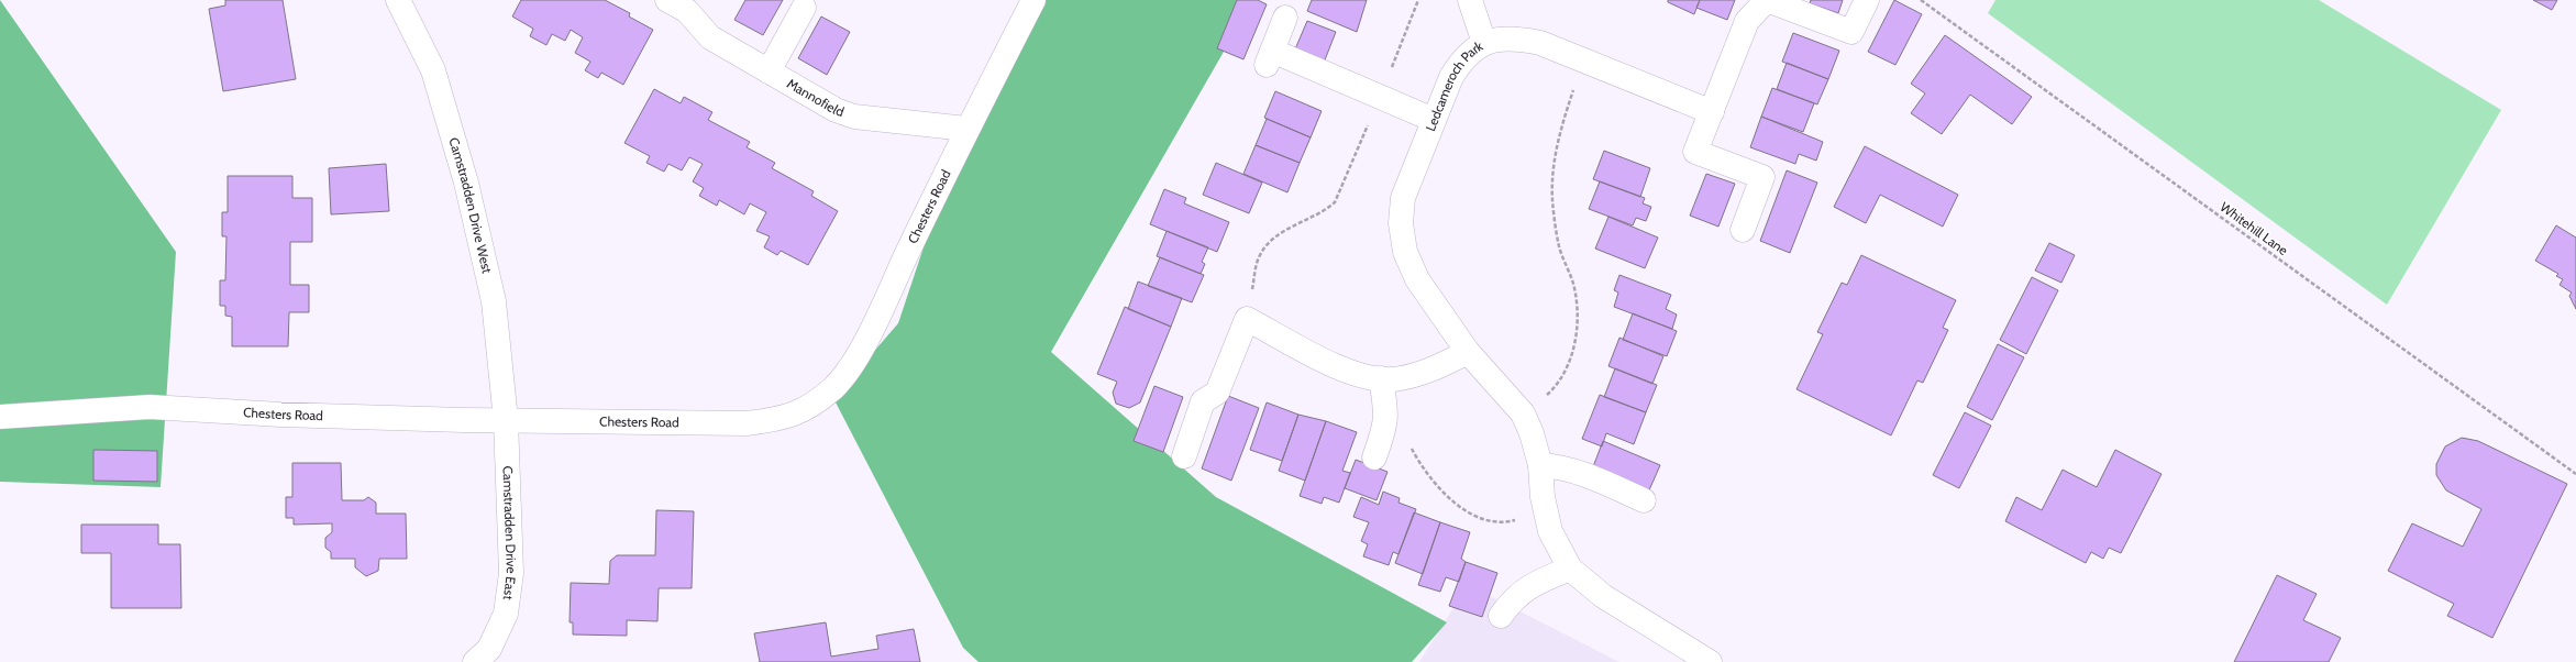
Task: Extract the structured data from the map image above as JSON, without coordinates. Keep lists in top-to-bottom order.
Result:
{
  "streets": {
    "street": [
      "Ledcameroch Park",
      "Mannofield",
      "Camstradden Drive West",
      "Chesters Road",
      "Camstradden Drive East"
    ],
    "path": ["Whitehill Lane"]
  },
  "crossings": [
    ["Mannofield", "Chesters Road"],
    ["Camstradden Drive West", "Chesters Road"],
    ["Camstradden Drive West", "Camstradden Drive East"],
    ["Chesters Road", "Camstradden Drive East"]
  ]
}
